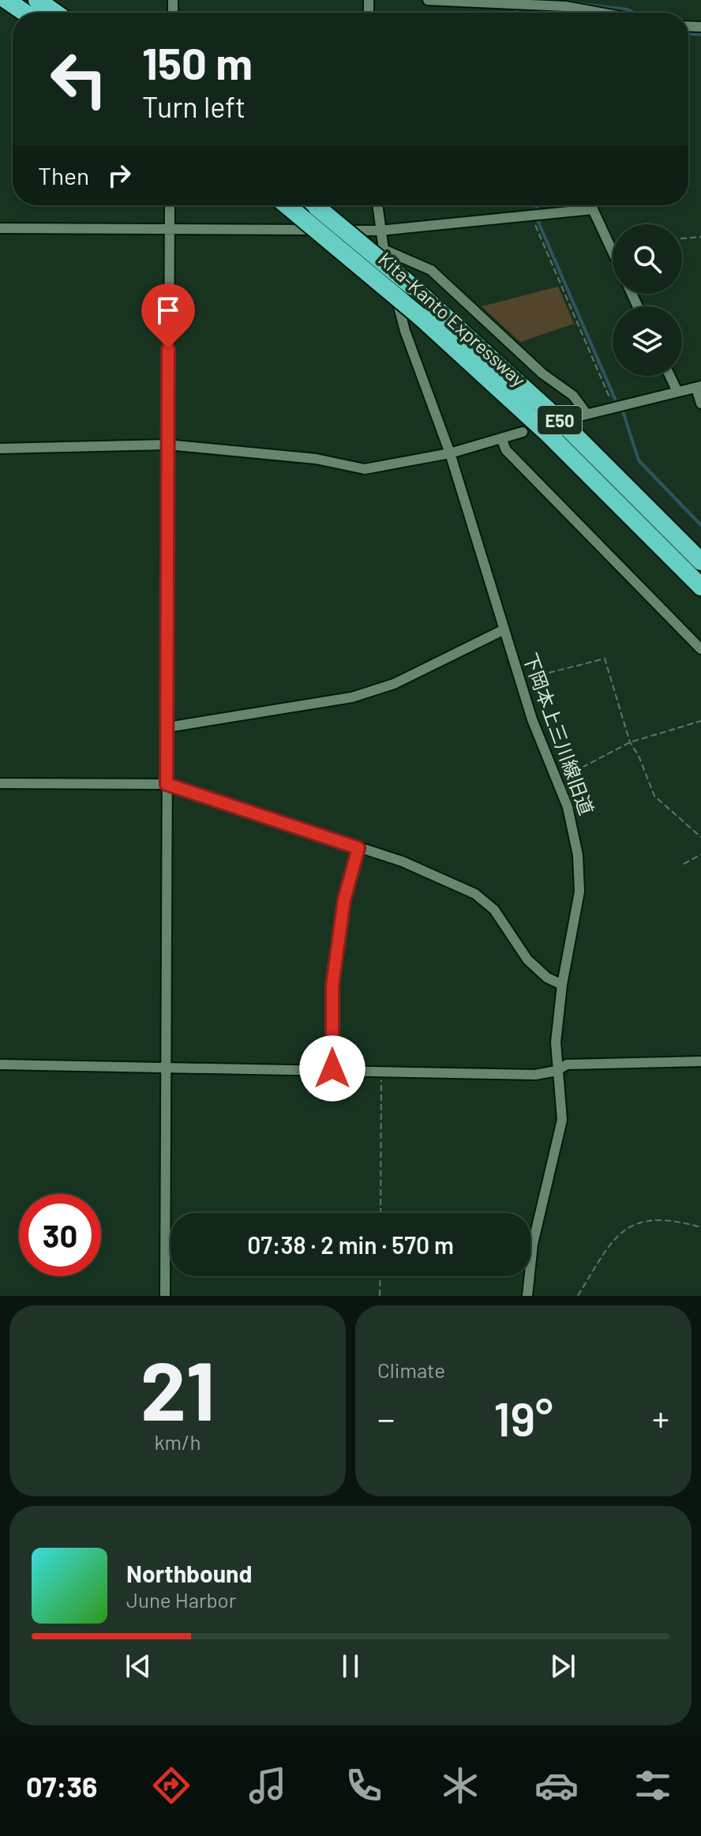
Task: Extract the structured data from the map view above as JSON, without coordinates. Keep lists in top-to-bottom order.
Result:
{
  "streets": {
    "highway": ["Kita-Kanto Expressway", "E50"],
    "street": ["下岡本上三川線旧道"]
  },
  "page": {
    "turn": ["150 m", "Turn left"],
    "then": "Then",
    "limit": "30",
    "trip": "07:38 · 2 min · 570 m",
    "tile": [
      ["21", "km/h"],
      "Climate"
    ],
    "heat": ["−", "19°", "+"],
    "song": ["Northbound", "June Harbor"],
    "tabs": "07:36"
  }
}
